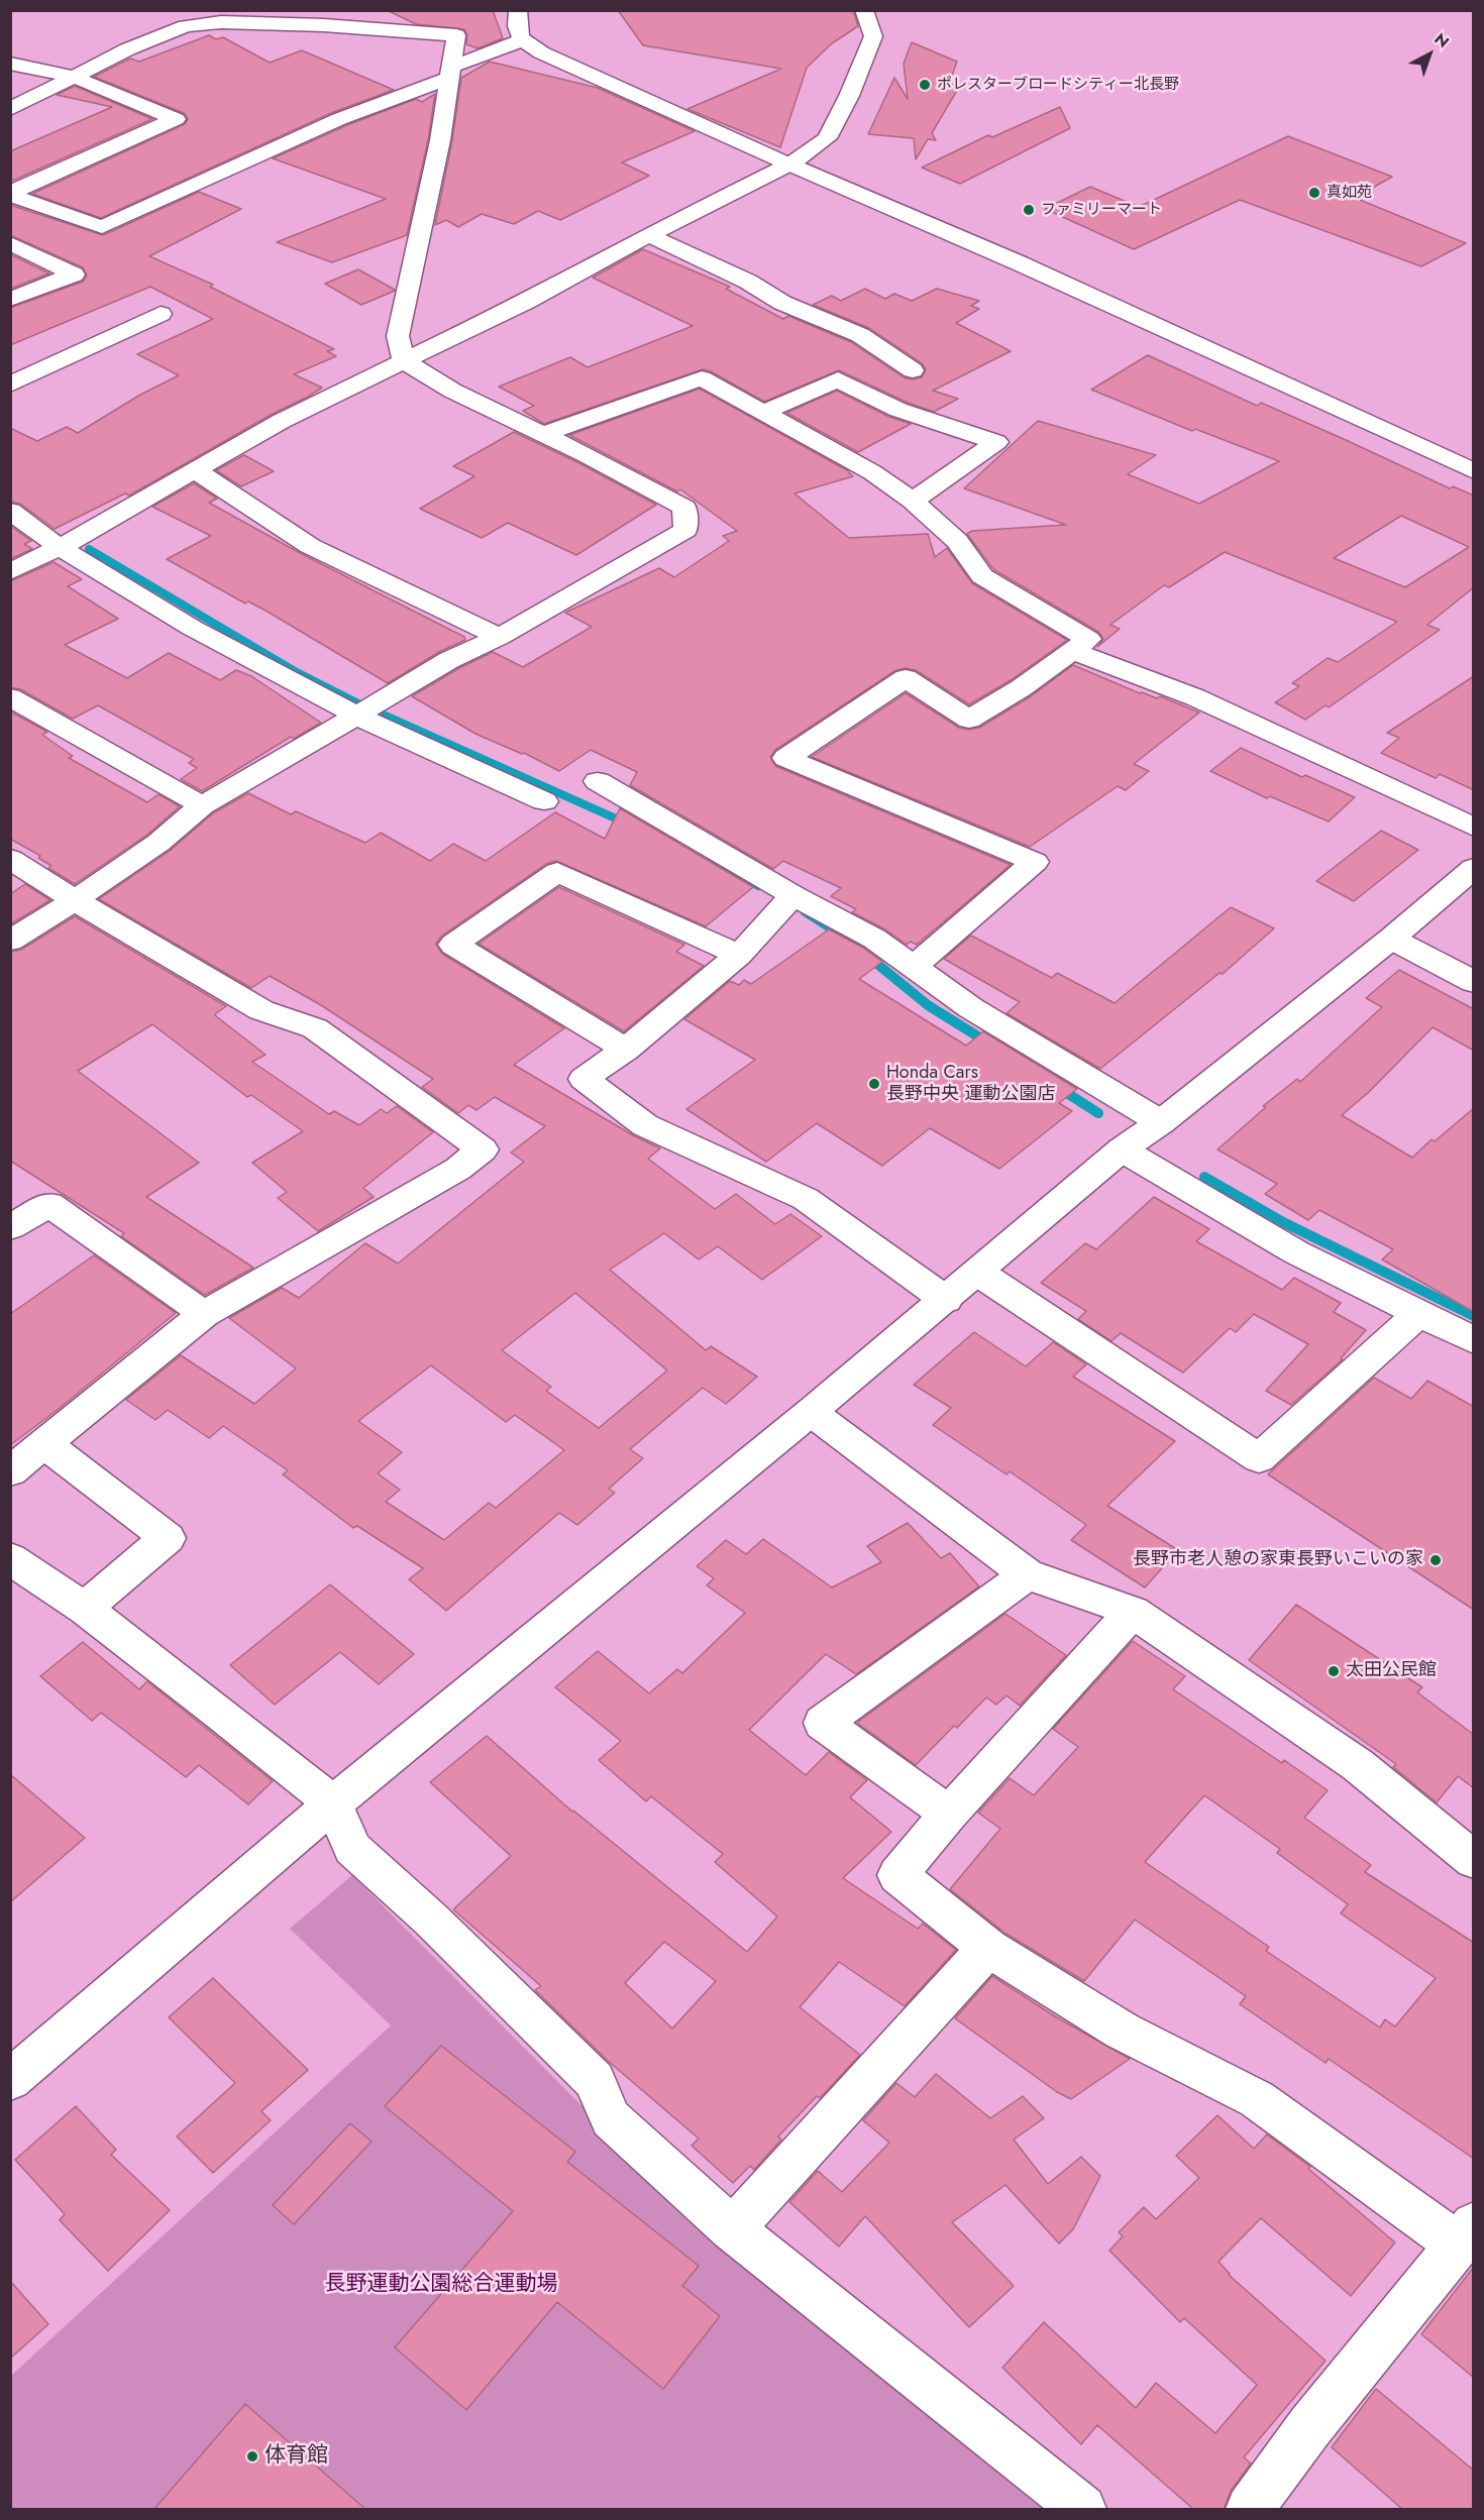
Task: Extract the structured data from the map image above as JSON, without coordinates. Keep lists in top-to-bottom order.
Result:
{
  "parks": ["長野運動公園総合運動場"],
  "places": [
    "ポレスターブロードシティー北長野",
    "真如苑",
    "ファミリーマート",
    "Honda Cars 長野中央 運動公園店",
    "長野市老人憩の家東長野いこいの家",
    "太田公民館",
    "体育館"
  ],
  "north": "top right"
}
